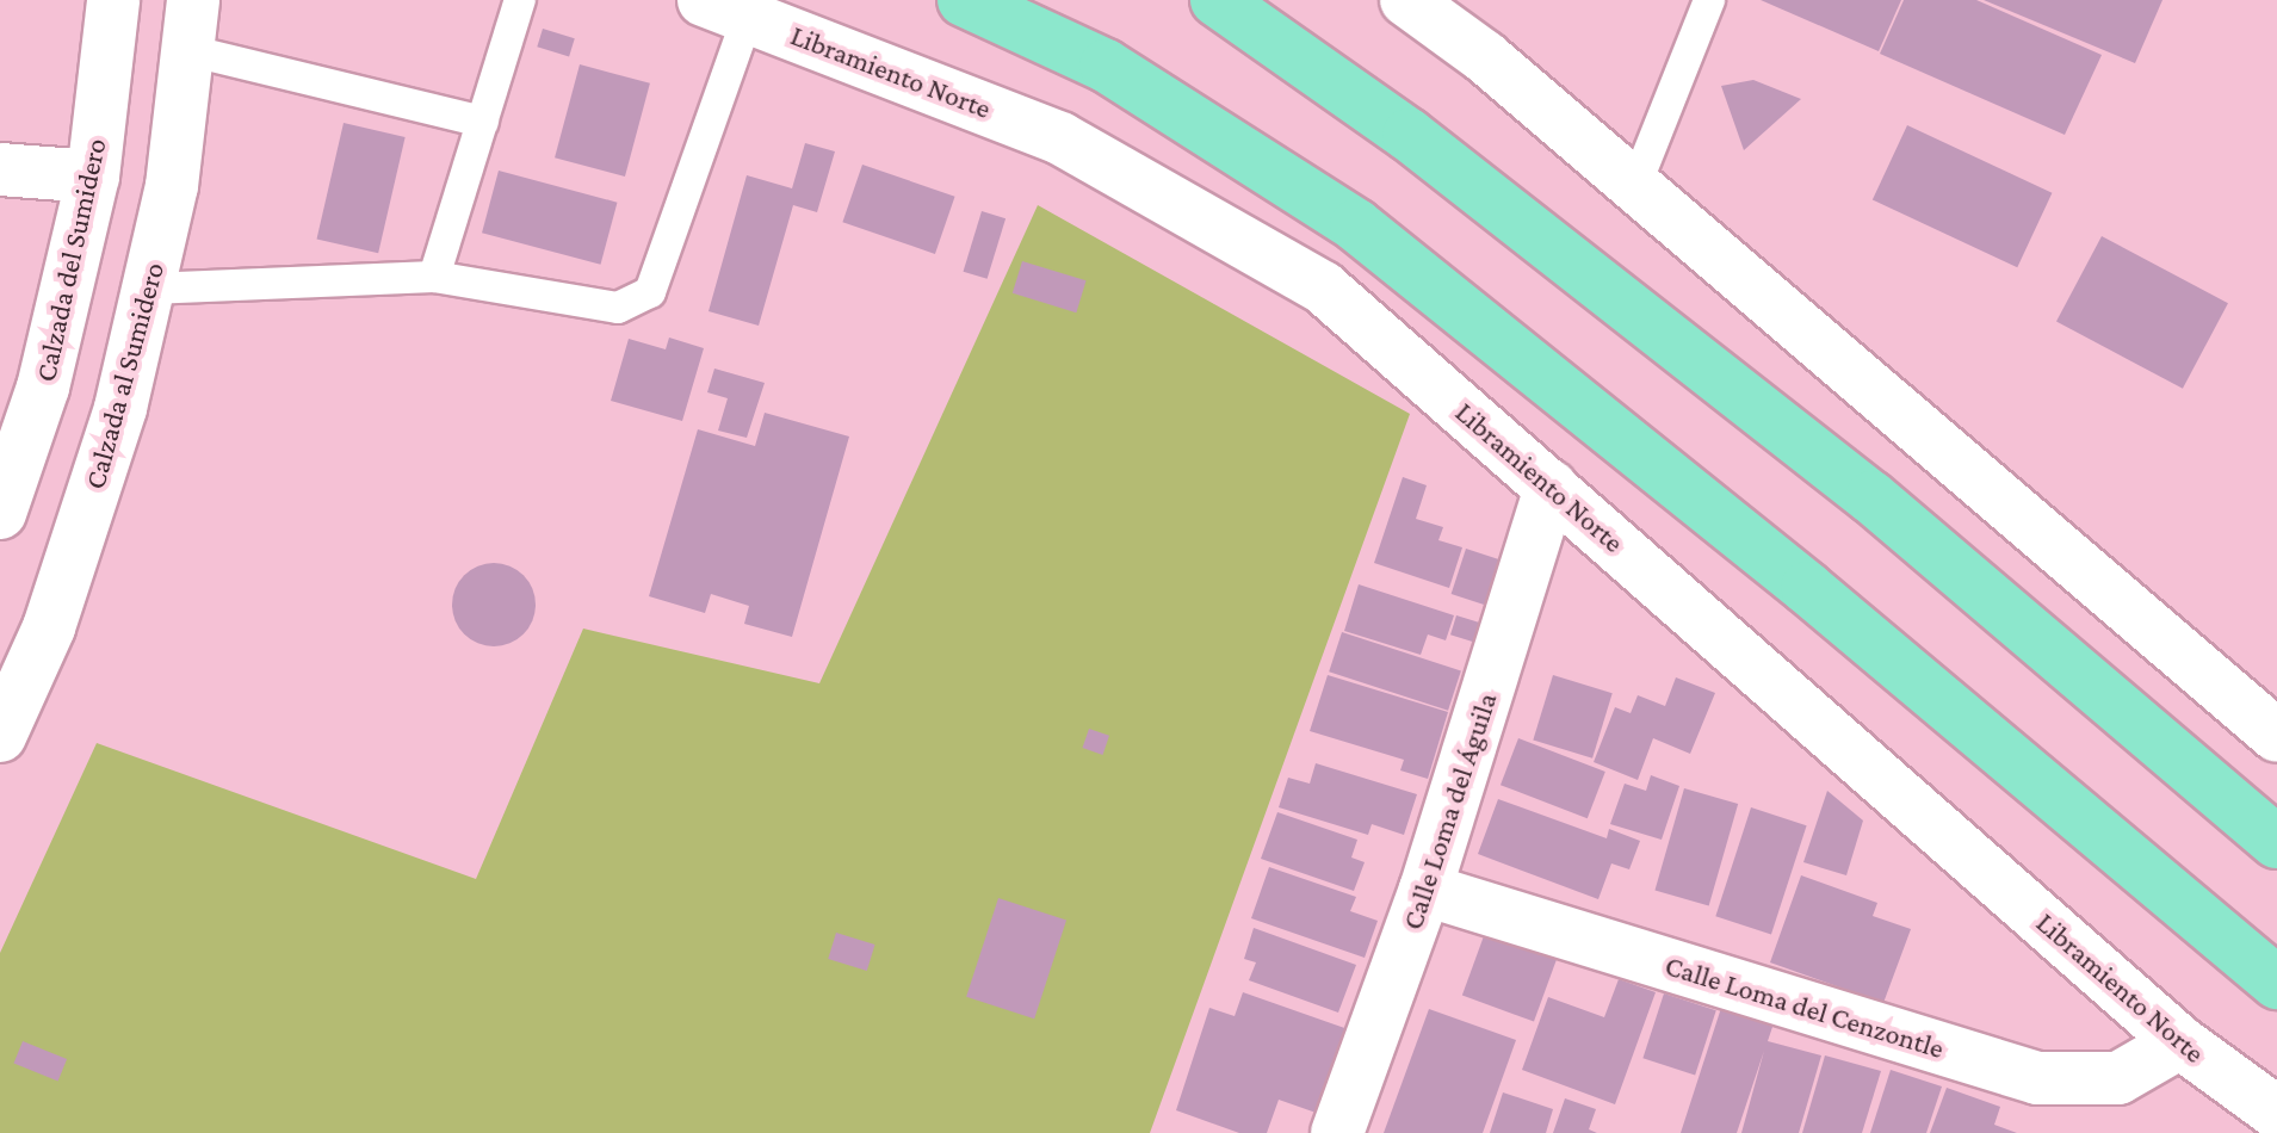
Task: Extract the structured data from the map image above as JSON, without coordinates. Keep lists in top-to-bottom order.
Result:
{
  "streets": {
    "street": [
      "Libramiento Norte",
      "Calzada del Sumidero",
      "Calzada al Sumidero",
      "Calle Loma del Águila",
      "Calle Loma del Cenzontle"
    ]
  },
  "crossings": [
    ["Libramiento Norte", "Calle Loma del Águila"],
    ["Libramiento Norte", "Calle Loma del Cenzontle"],
    ["Calle Loma del Águila", "Calle Loma del Cenzontle"]
  ]
}
